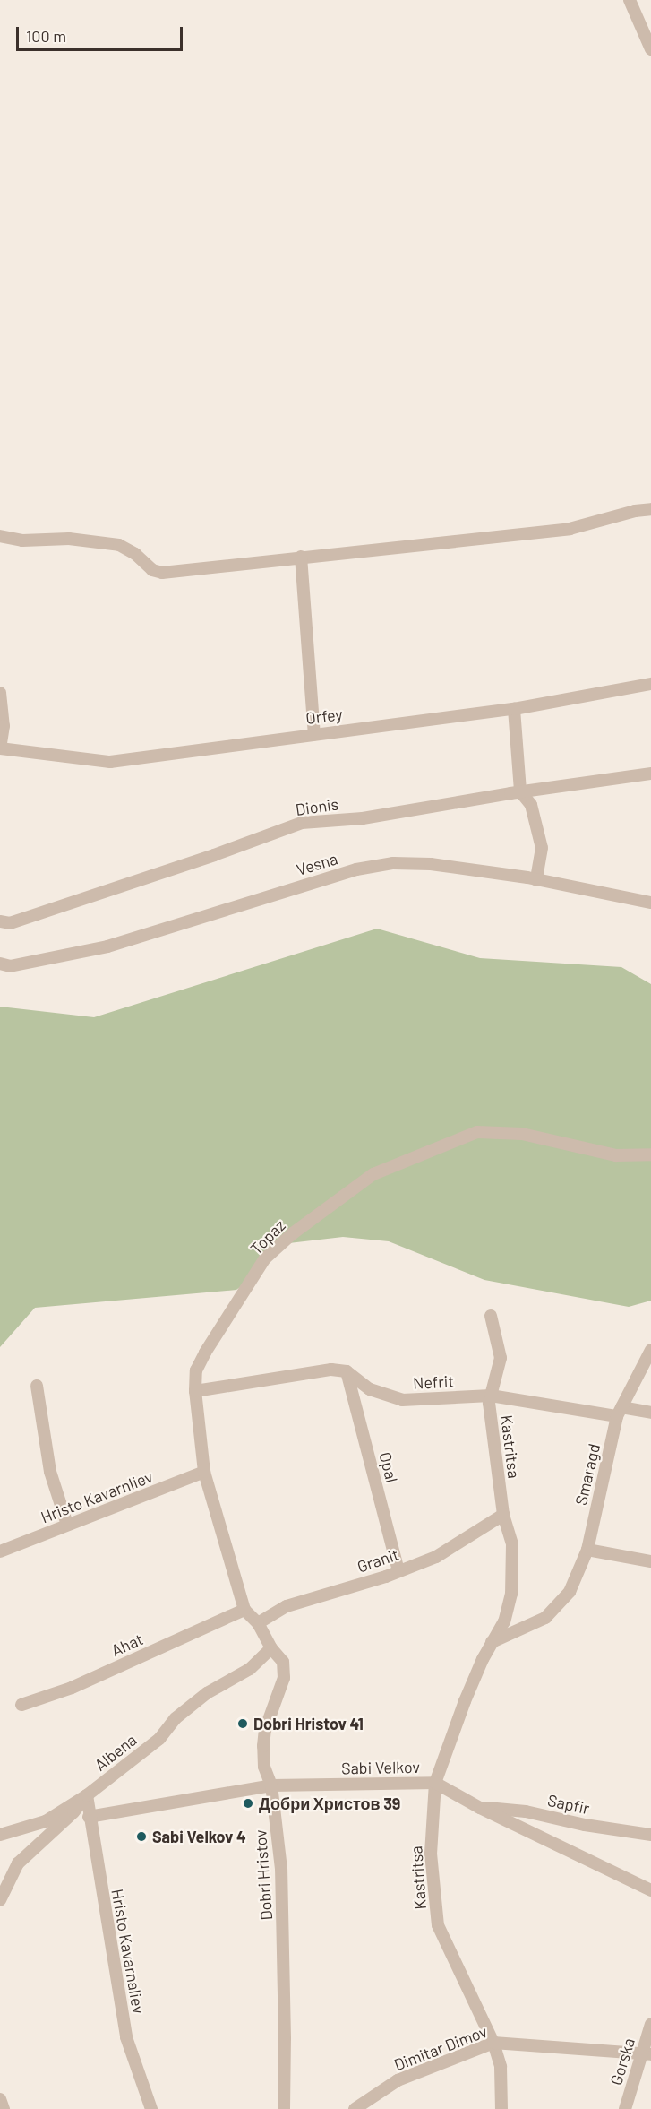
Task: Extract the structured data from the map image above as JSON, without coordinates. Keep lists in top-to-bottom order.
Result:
{
  "streets": {
    "street": [
      "Orfey",
      "Dionis",
      "Vesna",
      "Topaz",
      "Nefrit",
      "Kastritsa",
      "Opal",
      "Smaragd",
      "Hristo Kavarnliev",
      "Granit",
      "Ahat",
      "Albena",
      "Sabi Velkov",
      "Sapfir",
      "Dobri Hristov",
      "Hristo Kavarnaliev",
      "Dimitar Dimov",
      "Gorska"
    ]
  },
  "crossings": [
    ["Topaz", "Hristo Kavarnliev"],
    ["Topaz", "Granit"],
    ["Topaz", "Ahat"],
    ["Topaz", "Albena"],
    ["Topaz", "Dobri Hristov"],
    ["Nefrit", "Kastritsa"],
    ["Nefrit", "Opal"],
    ["Nefrit", "Smaragd"],
    ["Kastritsa", "Smaragd"],
    ["Kastritsa", "Granit"],
    ["Kastritsa", "Sabi Velkov"],
    ["Kastritsa", "Dimitar Dimov"],
    ["Opal", "Granit"],
    ["Albena", "Dobri Hristov"],
    ["Albena", "Hristo Kavarnaliev"],
    ["Sabi Velkov", "Sapfir"],
    ["Sabi Velkov", "Dobri Hristov"],
    ["Sabi Velkov", "Hristo Kavarnaliev"],
    ["Dimitar Dimov", "Gorska"]
  ],
  "places": ["Dobri Hristov 41", "Добри Христов 39", "Sabi Velkov 4"],
  "scale_bar": "100 m"
}
